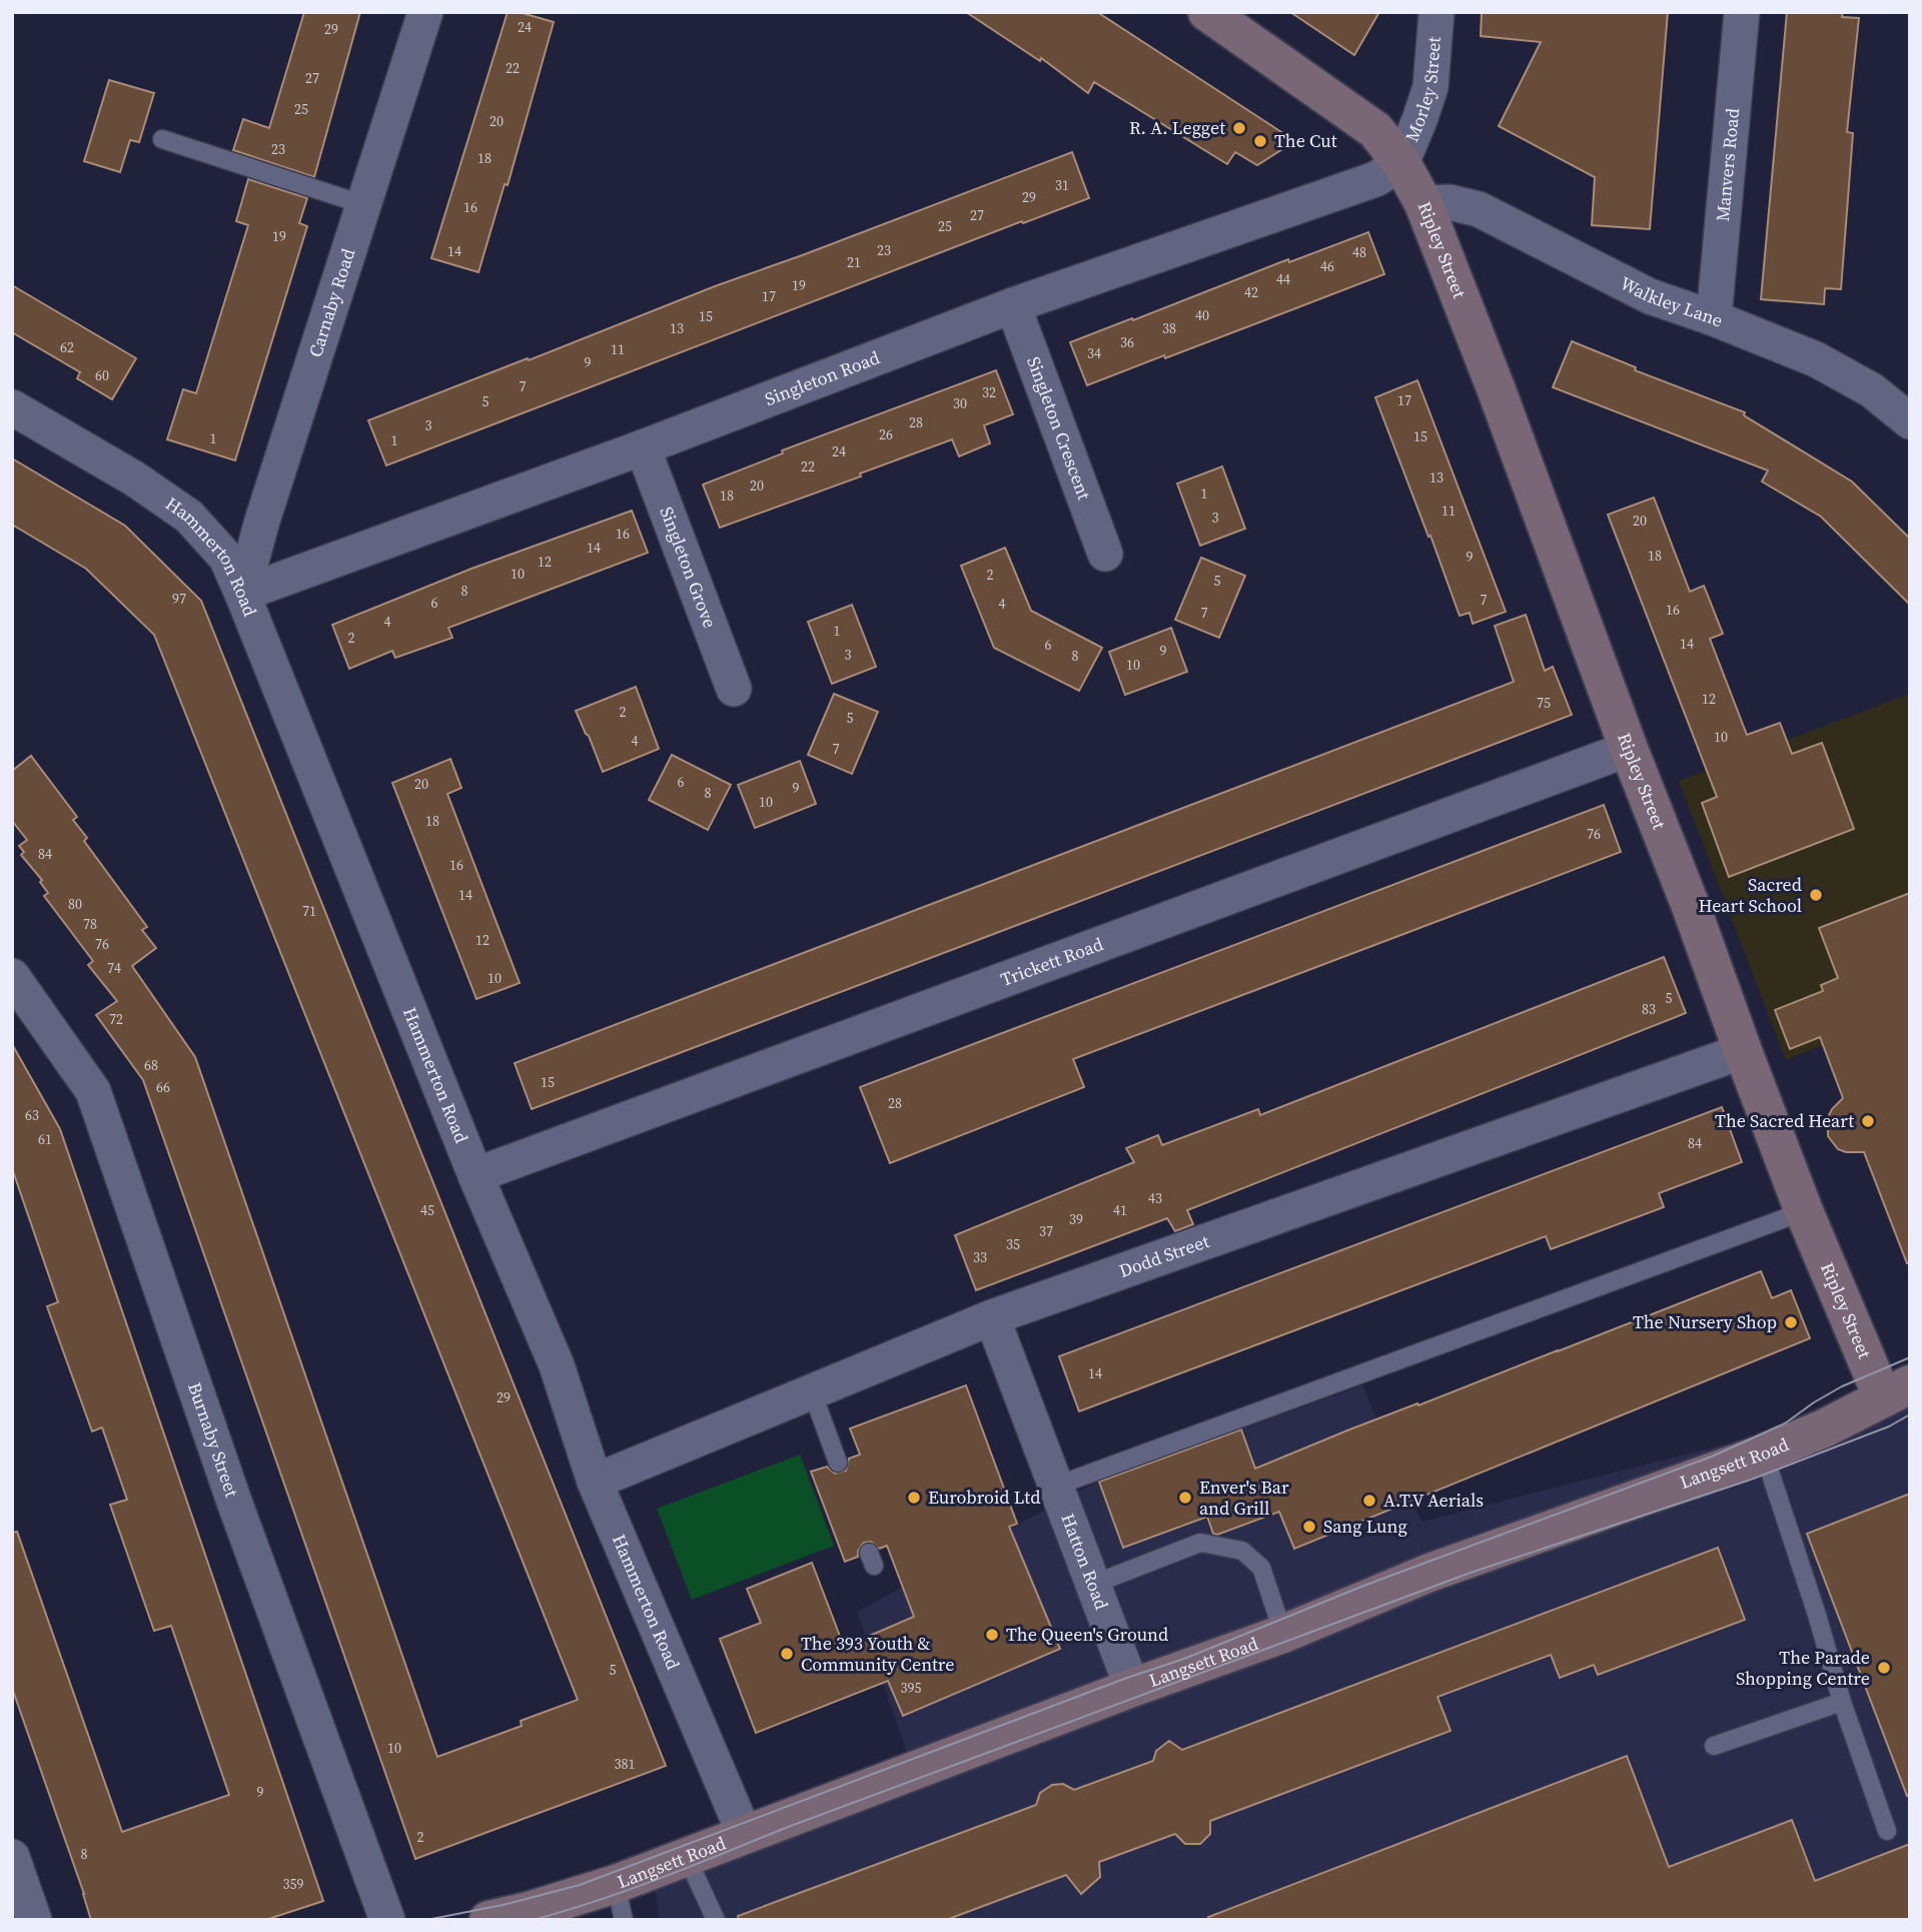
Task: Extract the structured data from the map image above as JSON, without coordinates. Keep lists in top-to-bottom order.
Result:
{
  "streets": {
    "street": [
      "Morley Street",
      "Manvers Road",
      "Ripley Street",
      "Walkley Lane",
      "Carnaby Road",
      "Singleton Road",
      "Singleton Crescent",
      "Hammerton Road",
      "Singleton Grove",
      "Trickett Road",
      "Dodd Street",
      "Burnaby Street",
      "Langsett Road",
      "Hatton Road"
    ]
  },
  "crossings": [
    ["Morley Street", "Ripley Street"],
    ["Morley Street", "Singleton Road"],
    ["Manvers Road", "Walkley Lane"],
    ["Ripley Street", "Walkley Lane"],
    ["Ripley Street", "Singleton Road"],
    ["Ripley Street", "Trickett Road"],
    ["Ripley Street", "Dodd Street"],
    ["Ripley Street", "Langsett Road"],
    ["Carnaby Road", "Singleton Road"],
    ["Carnaby Road", "Hammerton Road"],
    ["Singleton Road", "Singleton Crescent"],
    ["Singleton Road", "Hammerton Road"],
    ["Singleton Road", "Singleton Grove"],
    ["Hammerton Road", "Trickett Road"],
    ["Hammerton Road", "Dodd Street"],
    ["Hammerton Road", "Langsett Road"],
    ["Dodd Street", "Hatton Road"],
    ["Langsett Road", "Hatton Road"]
  ],
  "places": [
    "R. A. Legget",
    "The Cut",
    "Sacred Heart School",
    "The Sacred Heart",
    "The Nursery Shop",
    "Eurobroid Ltd",
    "Enver's Bar and Grill",
    "A.T.V Aerials",
    "Sang Lung",
    "The Queen's Ground",
    "The 393 Youth & Community Centre",
    "The Parade Shopping Centre"
  ],
  "house_numbers": [
    "24",
    "29",
    "22",
    "27",
    "25",
    "20",
    "23",
    "18",
    "31",
    "29",
    "16",
    "27",
    "25",
    "19",
    "23",
    "14",
    "48",
    "21",
    "46",
    "44",
    "19",
    "42",
    "17",
    "40",
    "15",
    "13",
    "38",
    "36",
    "62",
    "11",
    "34",
    "9",
    "60",
    "7",
    "32",
    "17",
    "5",
    "30",
    "28",
    "3",
    "26",
    "15",
    "1",
    "1",
    "24",
    "22",
    "13",
    "20",
    "1",
    "18",
    "11",
    "3",
    "20",
    "16",
    "14",
    "18",
    "9",
    "12",
    "10",
    "2",
    "5",
    "8",
    "97",
    "7",
    "6",
    "4",
    "16",
    "7",
    "4",
    "1",
    "2",
    "14",
    "6",
    "9",
    "3",
    "8",
    "10",
    "12",
    "75",
    "2",
    "5",
    "10",
    "4",
    "7",
    "6",
    "20",
    "9",
    "8",
    "10",
    "18",
    "76",
    "84",
    "16",
    "14",
    "80",
    "71",
    "78",
    "12",
    "76",
    "74",
    "10",
    "5",
    "83",
    "72",
    "68",
    "15",
    "66",
    "28",
    "63",
    "61",
    "84",
    "43",
    "45",
    "41",
    "39",
    "37",
    "35",
    "33",
    "14",
    "29",
    "5",
    "395",
    "10",
    "381",
    "9",
    "2",
    "8",
    "359"
  ]
}
